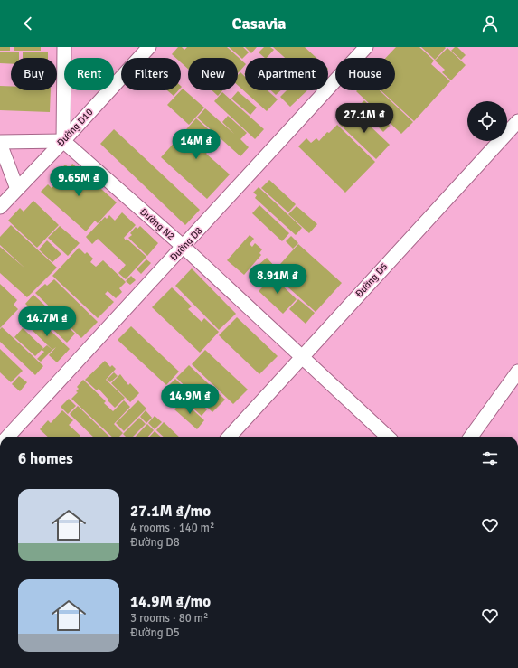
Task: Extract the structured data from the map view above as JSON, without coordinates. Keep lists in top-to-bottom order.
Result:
{
  "streets": {
    "street": [
      "Đường D10",
      "Đường N2",
      "Đường D8",
      "Đường D5"
    ]
  },
  "crossings": [
    ["Đường D10", "Đường N2"],
    ["Đường N2", "Đường D8"],
    ["Đường N2", "Đường D5"]
  ],
  "page": {
    "header": "Casavia",
    "chip": [
      "Buy",
      "Rent",
      "Filters",
      "New",
      "Apartment",
      "House"
    ],
    "price": [
      "27.1M ₫",
      "14M ₫",
      "9.65M ₫",
      "8.91M ₫",
      "14.7M ₫",
      "14.9M ₫"
    ],
    "heading": "6 homes",
    "list": [
      {
        "name": "27.1M ₫/mo",
        "note": "4 rooms · 140 m² · Đường D8"
      },
      {
        "name": "14.9M ₫/mo",
        "note": "3 rooms · 80 m² · Đường D5"
      }
    ]
  }
}
